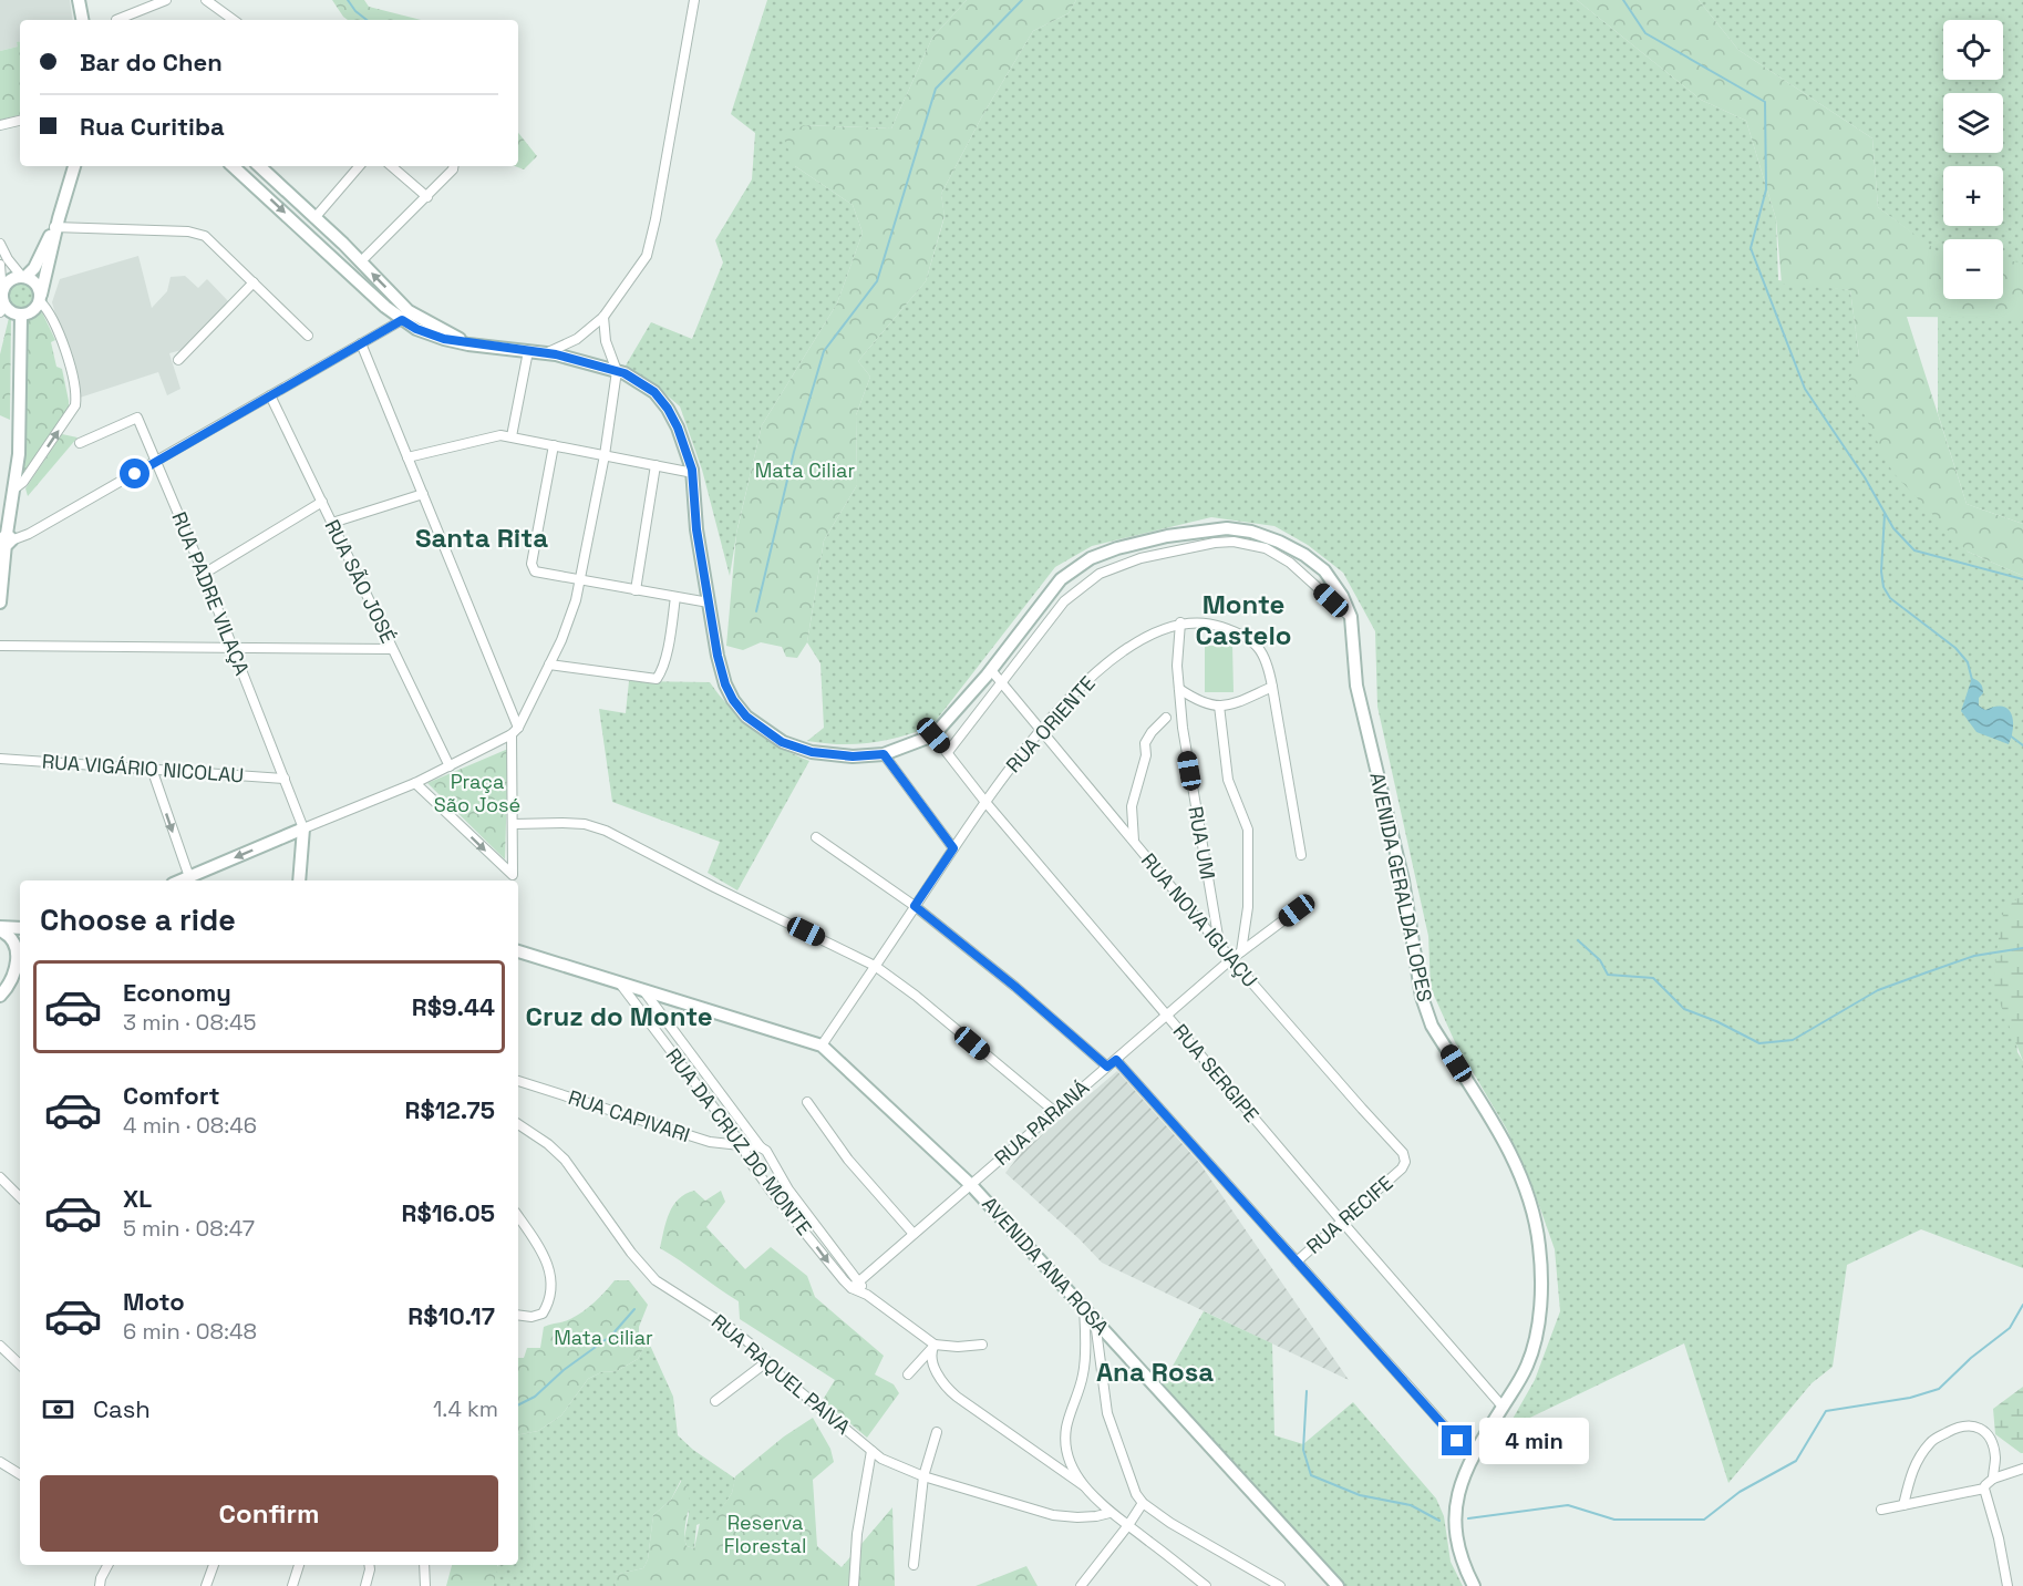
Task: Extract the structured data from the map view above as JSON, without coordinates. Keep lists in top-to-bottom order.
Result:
{
  "streets": {
    "main road": ["AVENIDA GERALDA LOPES", "AVENIDA ANA ROSA"],
    "street": [
      "RUA SÃO JOSÉ",
      "RUA PADRE VILAÇA",
      "RUA ORIENTE",
      "RUA VIGÁRIO NICOLAU",
      "RUA UM",
      "RUA NOVA IGUAÇU",
      "RUA SERGIPE",
      "RUA CAPIVARI",
      "RUA PARANÁ",
      "RUA DA CRUZ DO MONTE",
      "RUA RECIFE",
      "RUA RAQUEL PAIVA"
    ]
  },
  "crossings": [
    ["RUA PADRE VILAÇA", "RUA VIGÁRIO NICOLAU"],
    ["RUA ORIENTE", "RUA UM"],
    ["RUA ORIENTE", "RUA NOVA IGUAÇU"],
    ["RUA ORIENTE", "RUA SERGIPE"],
    ["RUA ORIENTE", "AVENIDA ANA ROSA"],
    ["RUA UM", "RUA NOVA IGUAÇU"],
    ["AVENIDA GERALDA LOPES", "RUA NOVA IGUAÇU"],
    ["AVENIDA GERALDA LOPES", "RUA SERGIPE"],
    ["RUA NOVA IGUAÇU", "RUA PARANÁ"],
    ["RUA NOVA IGUAÇU", "RUA RECIFE"],
    ["RUA SERGIPE", "RUA PARANÁ"],
    ["RUA SERGIPE", "RUA RECIFE"],
    ["RUA CAPIVARI", "RUA DA CRUZ DO MONTE"],
    ["RUA PARANÁ", "RUA DA CRUZ DO MONTE"],
    ["RUA PARANÁ", "AVENIDA ANA ROSA"]
  ],
  "districts": [
    "Santa Rita",
    "Monte Castelo",
    "Cruz do Monte",
    "Ana Rosa"
  ],
  "parks": [
    "Mata Ciliar",
    "Praça São José",
    "Mata ciliar",
    "Reserva Florestal"
  ],
  "page": {
    "map_buttons": ["+", "−"],
    "banner": ["Bar do Chen", "Rua Curitiba"],
    "heading": "Choose a ride",
    "list": [
      {
        "name": "Economy",
        "note": "3 min · 08:45",
        "value": "R$9.44"
      },
      {
        "name": "Comfort",
        "note": "4 min · 08:46",
        "value": "R$12.75"
      },
      {
        "name": "XL",
        "note": "5 min · 08:47",
        "value": "R$16.05"
      },
      {
        "name": "Moto",
        "note": "6 min · 08:48",
        "value": "R$10.17"
      }
    ],
    "pay": ["Cash", "1.4 km"],
    "bubble": "4 min",
    "buttons": "Confirm"
  }
}
